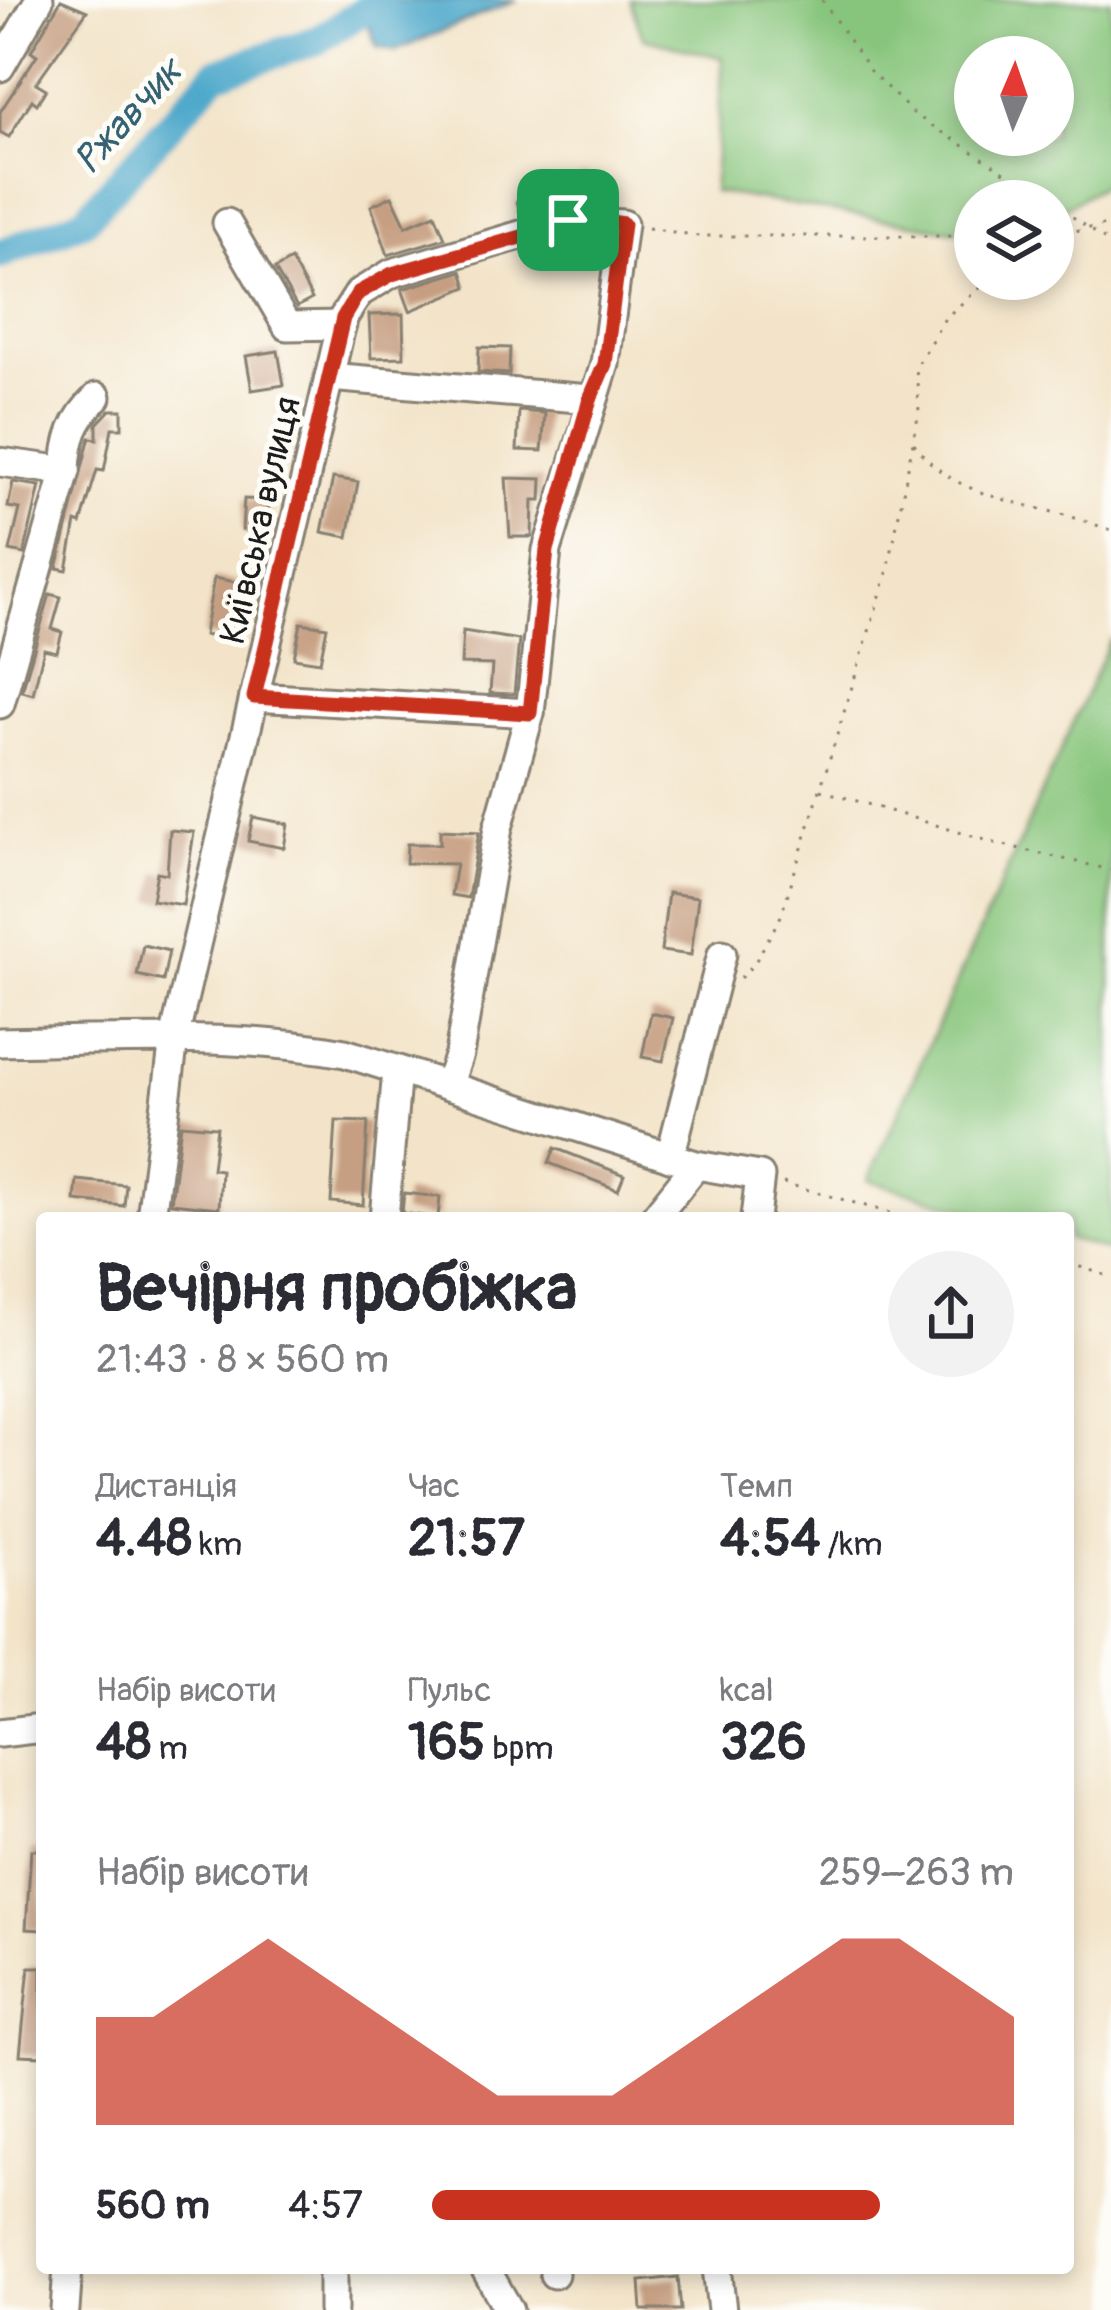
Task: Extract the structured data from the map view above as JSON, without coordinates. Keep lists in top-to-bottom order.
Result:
{
  "streets": {
    "street": ["Київська вулиця"]
  },
  "water": ["Ржавчик"],
  "north": "top",
  "page": {
    "heading": ["Вечірня пробіжка", "21:43 · 8 × 560 m"],
    "stats": [
      ["Дистанція", "4.48 km"],
      ["Час", "21:57"],
      ["Темп", "4:54 /km"],
      ["Набір висоти", "48 m"],
      ["Пульс", "165 bpm"],
      ["kcal", "326"]
    ],
    "chart": ["Набір висоти", "259–263 m"],
    "list": [
      {
        "name": "560 m",
        "note": "4:57"
      }
    ]
  }
}
